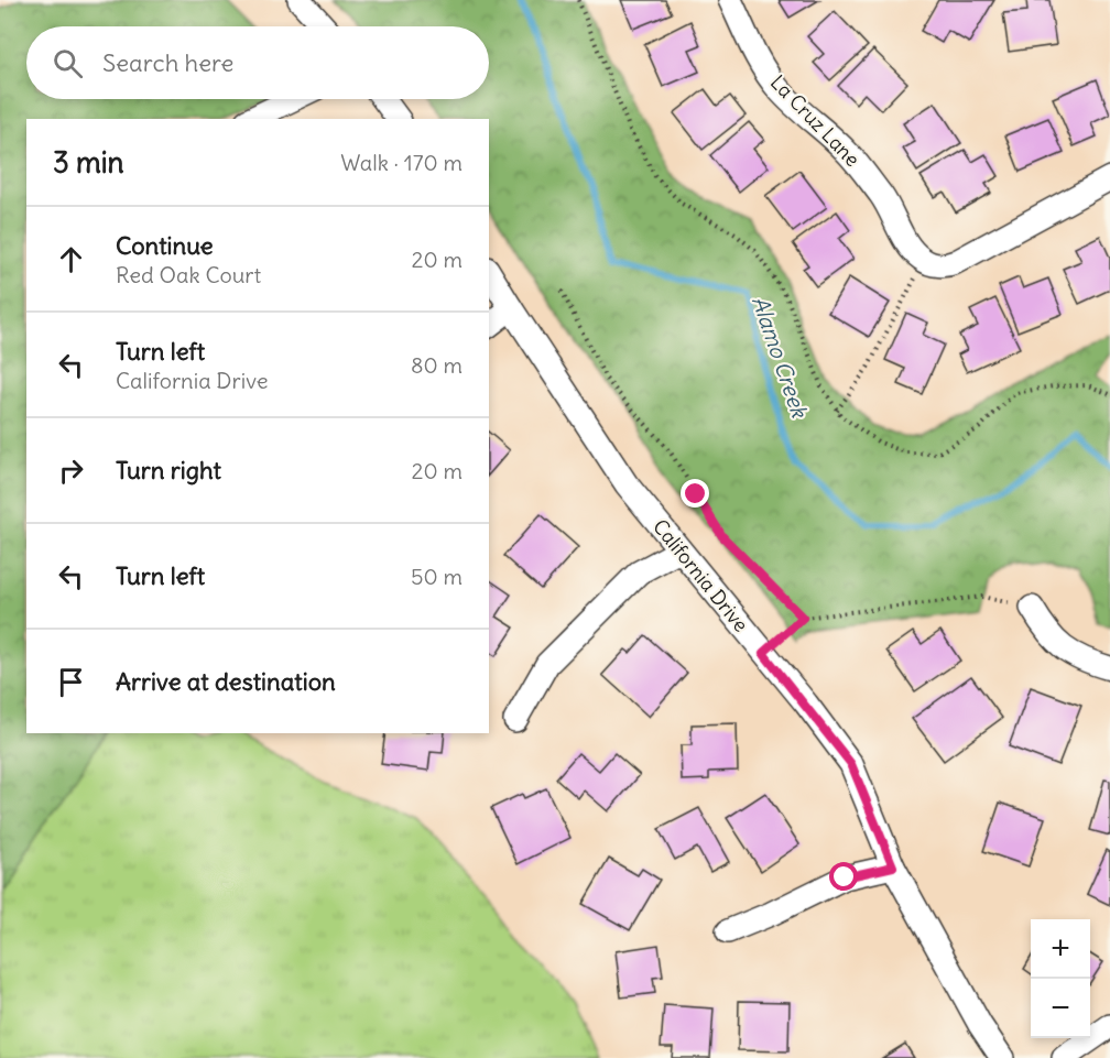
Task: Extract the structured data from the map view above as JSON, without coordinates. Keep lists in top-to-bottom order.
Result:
{
  "streets": {
    "street": ["La Cruz Lane", "California Drive"]
  },
  "water": ["Alamo Creek"],
  "page": {
    "search": "Search here",
    "heading": ["3 min", "Walk · 170 m"],
    "list": [
      ["Continue", "Red Oak Court", "20 m"],
      ["Turn left", "California Drive", "80 m"],
      ["Turn right", "20 m"],
      ["Turn left", "50 m"],
      "Arrive at destination"
    ],
    "map_buttons": ["+", "−"]
  }
}
